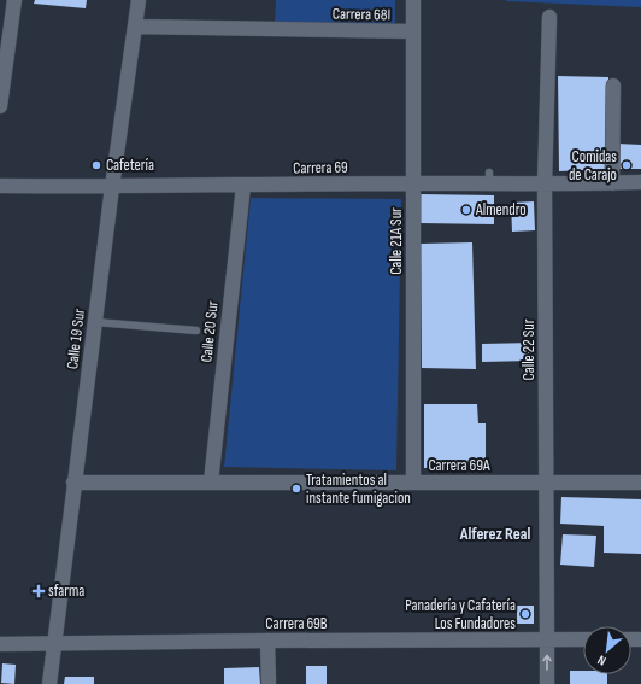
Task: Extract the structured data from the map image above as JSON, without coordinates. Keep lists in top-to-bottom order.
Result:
{
  "streets": {
    "street": [
      "Carrera 68I",
      "Carrera 69",
      "Calle 21A Sur",
      "Calle 20 Sur",
      "Calle 19 Sur",
      "Calle 22 Sur",
      "Carrera 69A",
      "Carrera 69B"
    ]
  },
  "crossings": [
    ["Carrera 68I", "Calle 21A Sur"],
    ["Carrera 68I", "Calle 19 Sur"],
    ["Carrera 69", "Calle 21A Sur"],
    ["Carrera 69", "Calle 20 Sur"],
    ["Carrera 69", "Calle 19 Sur"],
    ["Carrera 69", "Calle 22 Sur"],
    ["Calle 21A Sur", "Carrera 69A"],
    ["Calle 20 Sur", "Carrera 69A"],
    ["Calle 19 Sur", "Carrera 69A"],
    ["Calle 19 Sur", "Carrera 69B"],
    ["Calle 22 Sur", "Carrera 69A"],
    ["Calle 22 Sur", "Carrera 69B"]
  ],
  "districts": ["Alferez Real"],
  "places": {
    "other": [
      "Cafetería",
      "Comidas de Carajo",
      "Almendro",
      "Tratamientos al instante fumigacion",
      "Panadería y Cafatería Los Fundadores"
    ],
    "health": ["sfarma"]
  },
  "north": "bottom left"
}
